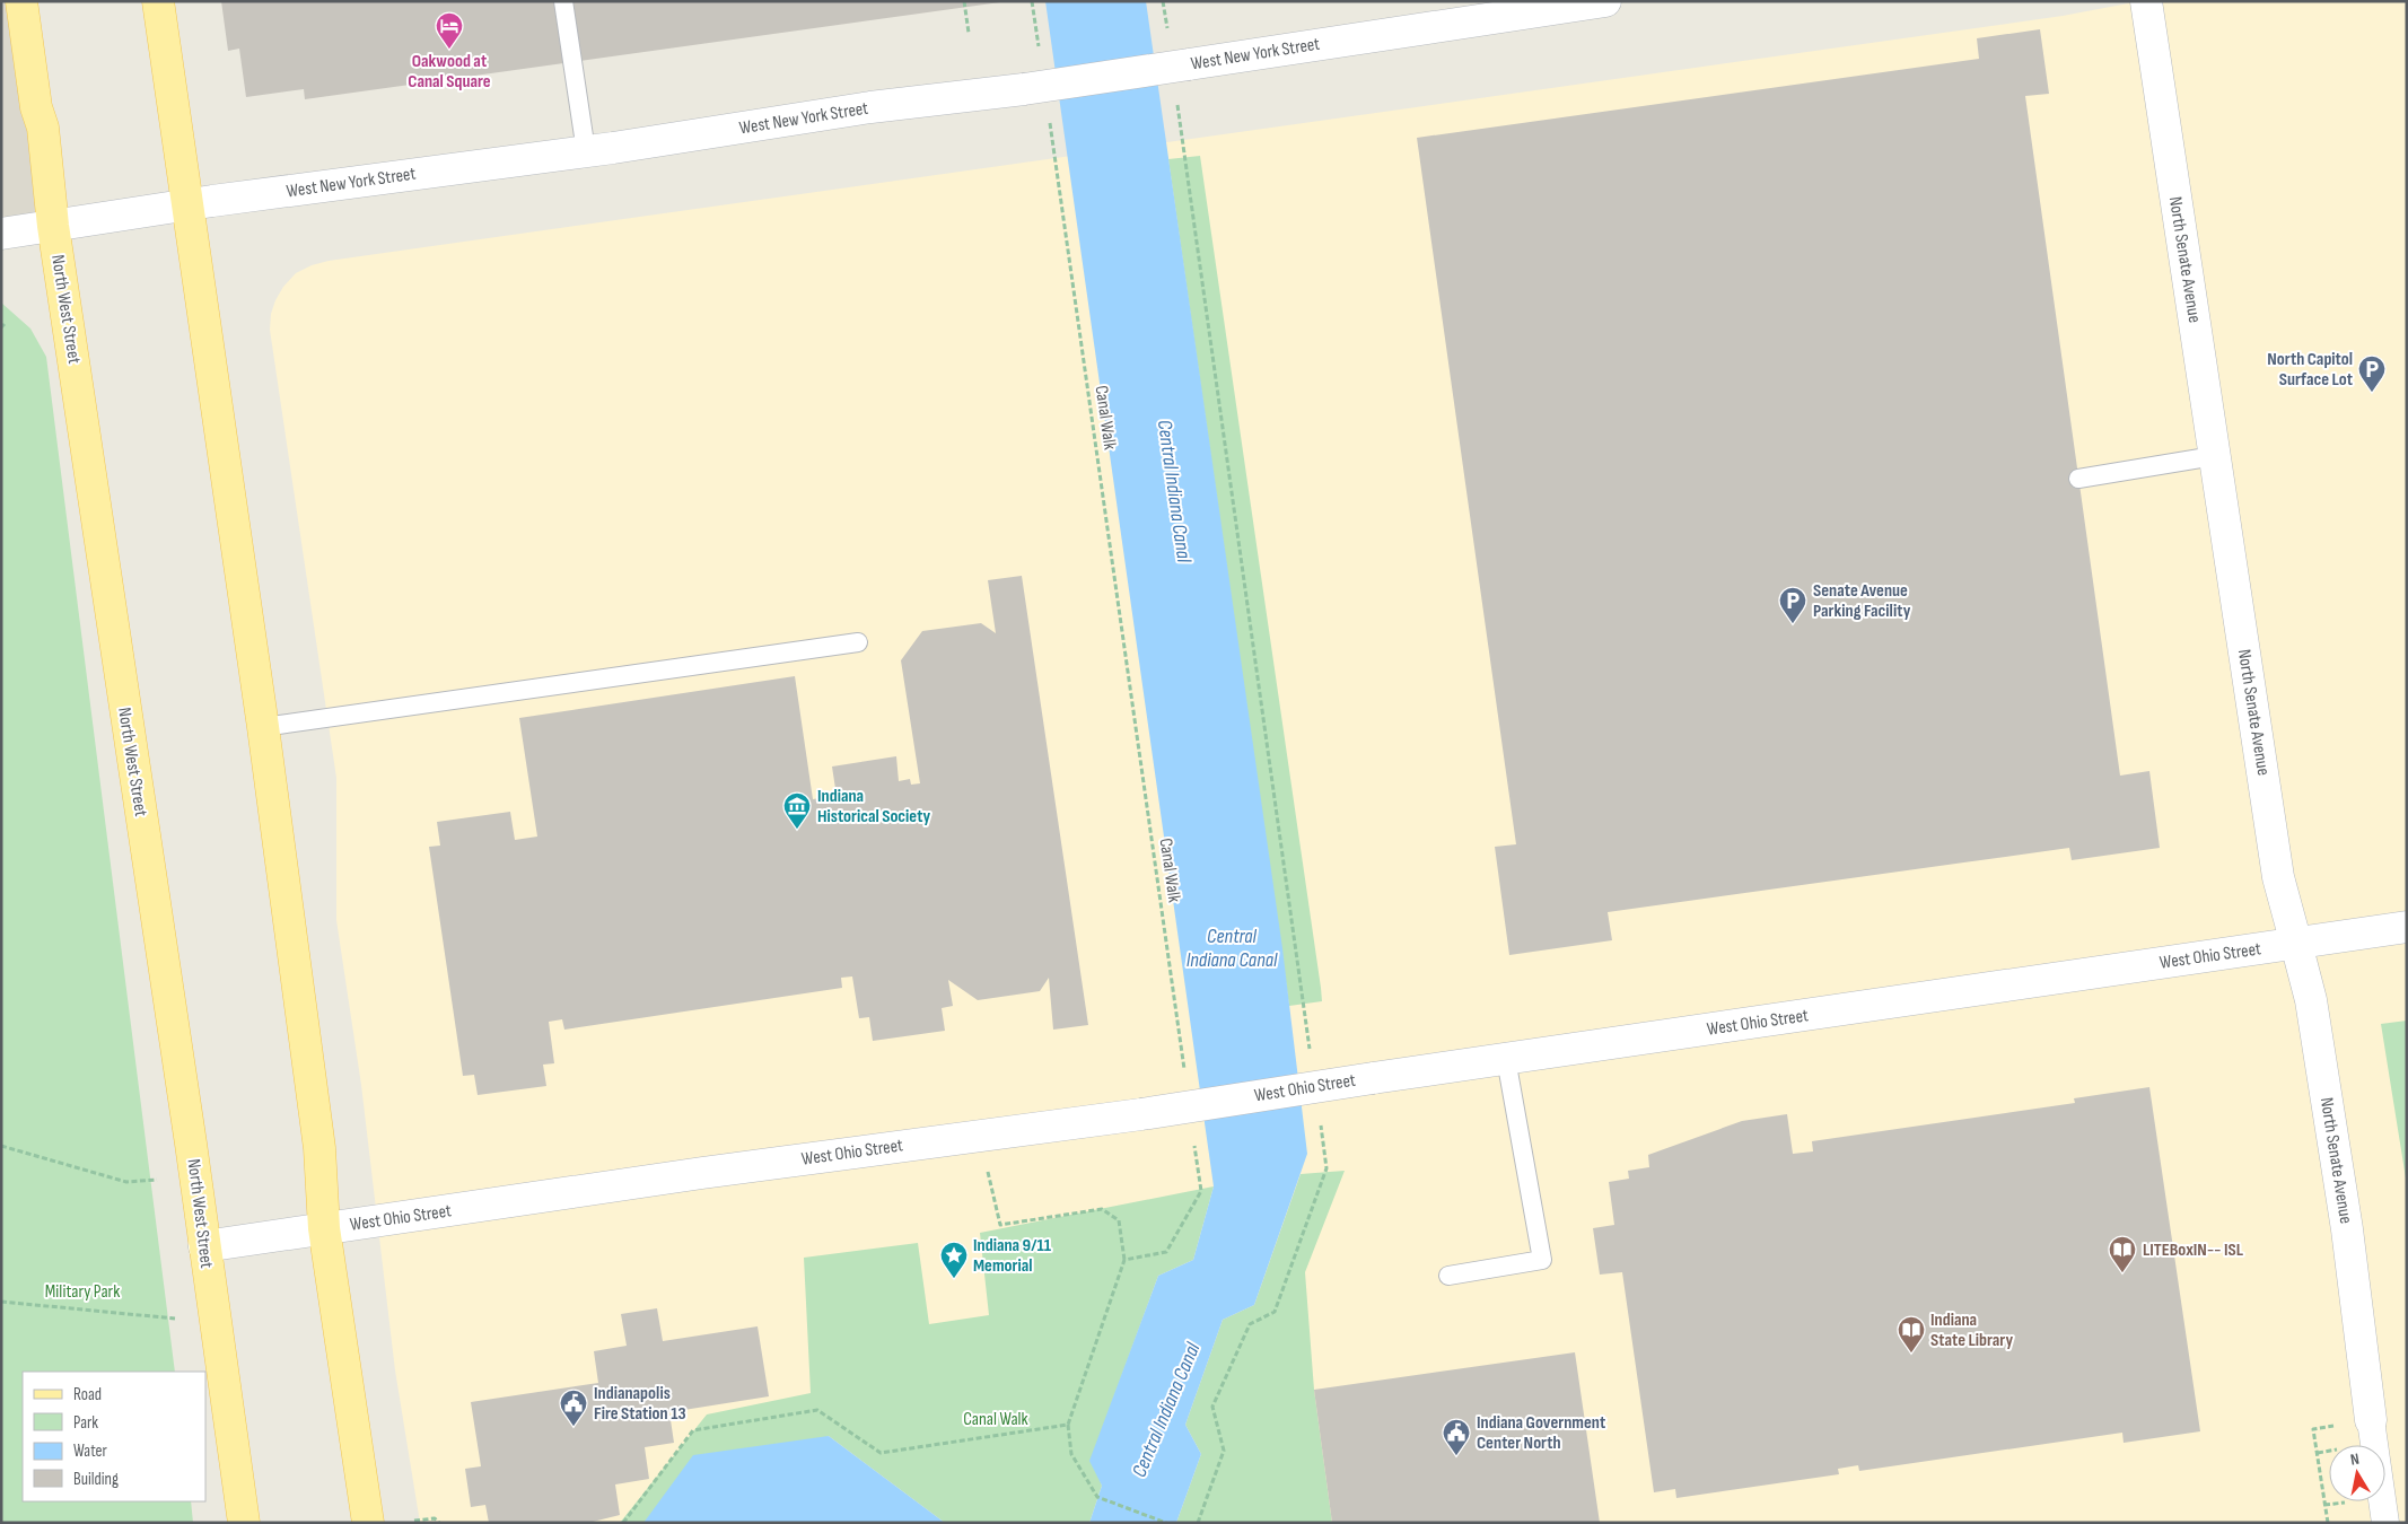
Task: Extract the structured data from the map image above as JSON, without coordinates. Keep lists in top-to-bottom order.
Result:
{
  "streets": {
    "main road": [
      "West New York Street",
      "North Senate Avenue",
      "North West Street",
      "West Ohio Street"
    ],
    "path": ["Canal Walk"]
  },
  "crossings": [
    ["West New York Street", "North West Street"],
    ["North Senate Avenue", "West Ohio Street"],
    ["North West Street", "West Ohio Street"]
  ],
  "water": ["Central Indiana Canal"],
  "parks": ["Military Park", "Canal Walk"],
  "places": {
    "hotel": ["Oakwood at Canal Square"],
    "parking": ["North Capitol Surface Lot", "Senate Avenue Parking Facility"],
    "museum": ["Indiana Historical Society"],
    "library": ["LITEBoxIN-- ISL", "Indiana State Library"],
    "place": ["Indiana 9/11 Memorial"],
    "public building": ["Indianapolis Fire Station 13", "Indiana Government Center North"]
  },
  "legend": [
    "Road",
    "Park",
    "Water",
    "Building"
  ],
  "north": "top"
}
